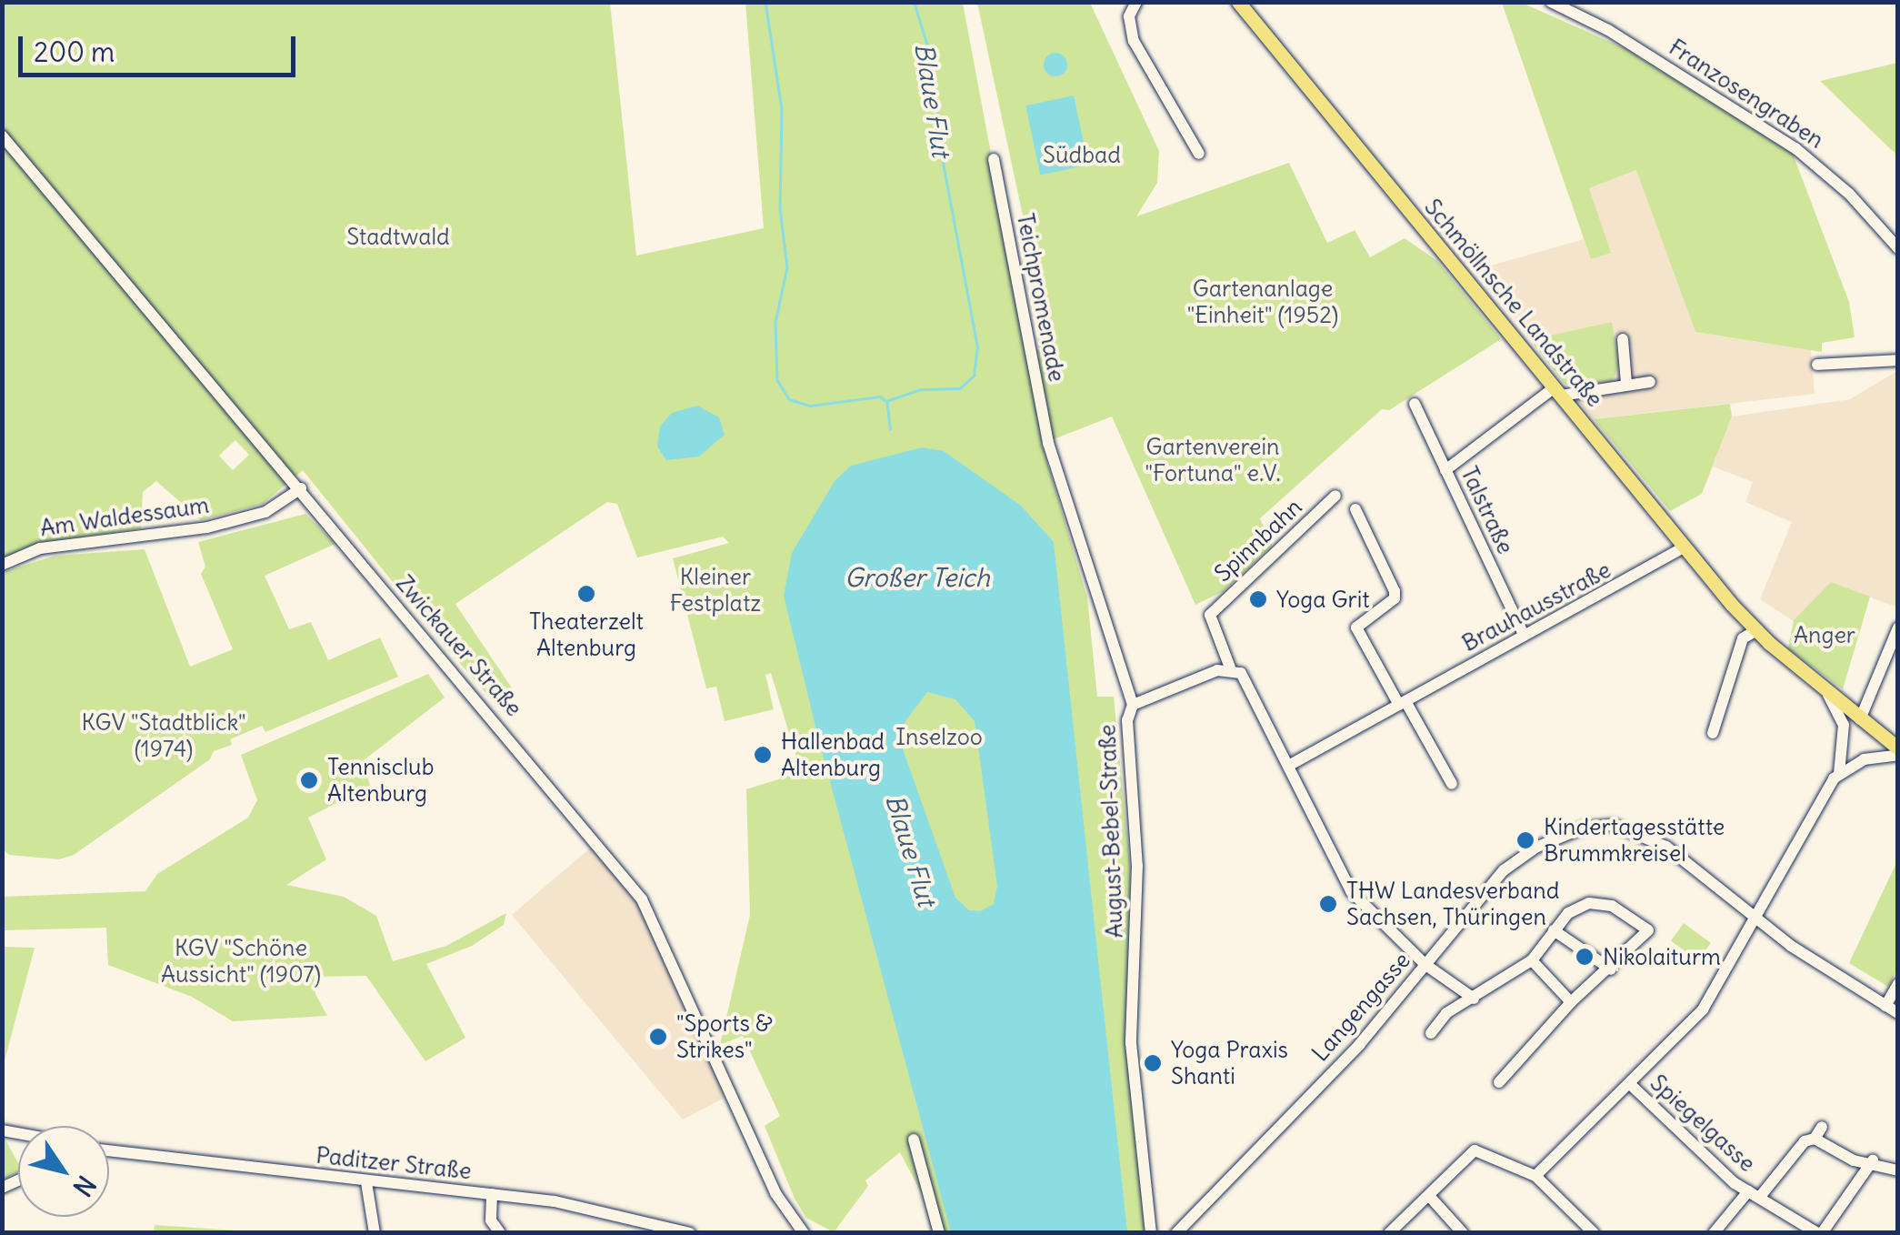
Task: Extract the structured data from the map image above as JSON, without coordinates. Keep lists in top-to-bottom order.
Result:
{
  "streets": {
    "main road": ["Schmöllnsche Landstraße"],
    "street": [
      "Franzosengraben",
      "Teichpromenade",
      "Talstraße",
      "Am Waldessaum",
      "Spinnbahn",
      "Brauhausstraße",
      "Zwickauer Straße",
      "August-Bebel-Straße",
      "Langengasse",
      "Spiegelgasse",
      "Paditzer Straße"
    ]
  },
  "crossings": [
    ["Teichpromenade", "August-Bebel-Straße"],
    ["Schmöllnsche Landstraße", "Brauhausstraße"],
    ["Talstraße", "Brauhausstraße"],
    ["Am Waldessaum", "Zwickauer Straße"]
  ],
  "water": ["Blaue Flut", "Großer Teich"],
  "parks": [
    "Südbad",
    "Stadtwald",
    "Gartenanlage \"Einheit\" (1952)",
    "Gartenverein \"Fortuna\" e.V.",
    "Kleiner Festplatz",
    "Anger",
    "KGV \"Stadtblick\" (1974)",
    "Inselzoo",
    "KGV \"Schöne Aussicht\" (1907)"
  ],
  "places": [
    "Theaterzelt Altenburg",
    "Yoga Grit",
    "Hallenbad Altenburg",
    "Tennisclub Altenburg",
    "Kindertagesstätte Brummkreisel",
    "THW Landesverband Sachsen, Thüringen",
    "Nikolaiturm",
    "\"Sports & Strikes\"",
    "Yoga Praxis Shanti"
  ],
  "scale_bar": "200 m",
  "north": "bottom right"
}
